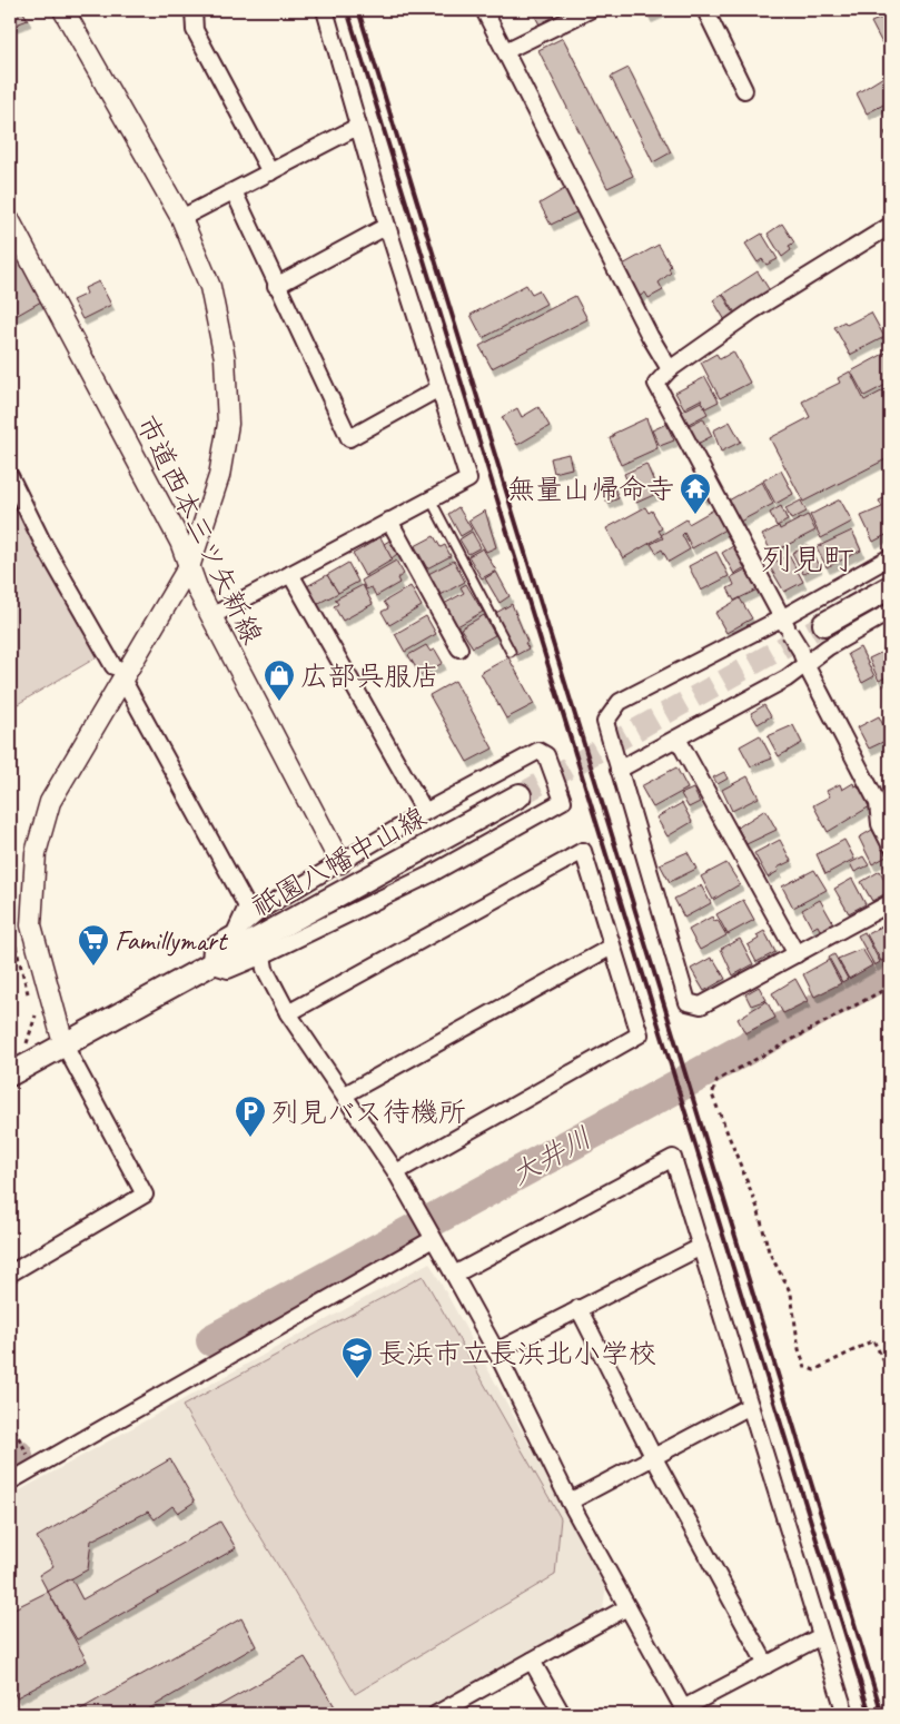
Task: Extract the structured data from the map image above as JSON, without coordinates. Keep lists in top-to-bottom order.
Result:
{
  "streets": {
    "main road": ["祇園八幡中山線"],
    "street": ["市道西本三ツ矢新線"]
  },
  "districts": ["列見町"],
  "water": ["大井川"],
  "places": {
    "temple": ["無量山帰命寺"],
    "shop": ["広部呉服店"],
    "supermarket": ["Famillymart"],
    "parking": ["列見バス待機所"],
    "school or university": ["長浜市立長浜北小学校"]
  }
}
